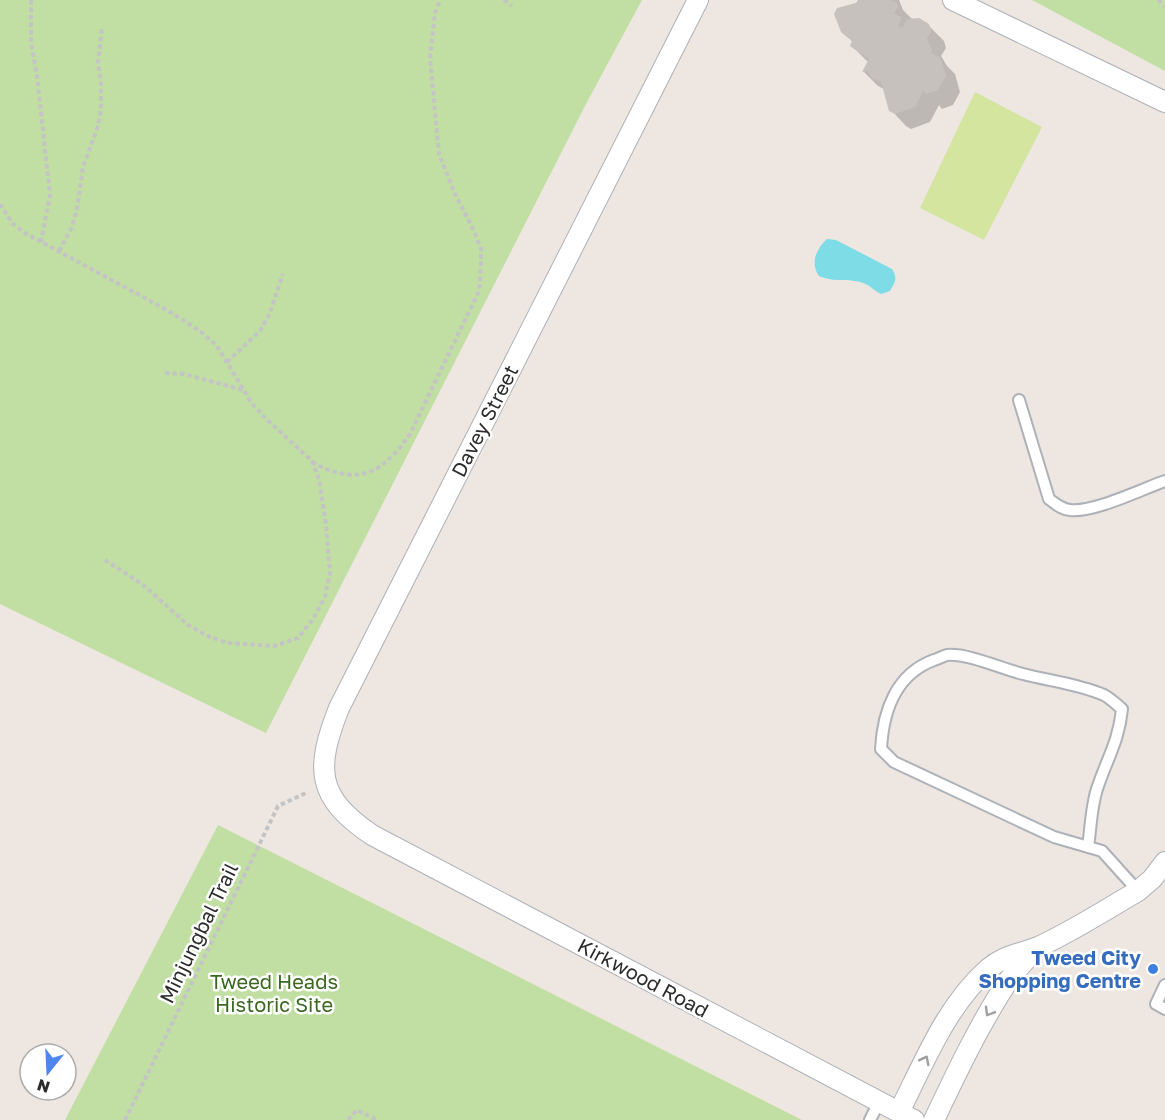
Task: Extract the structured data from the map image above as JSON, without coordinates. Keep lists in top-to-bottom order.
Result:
{
  "streets": {
    "street": ["Davey Street", "Kirkwood Road"],
    "path": ["Minjungbal Trail"]
  },
  "crossings": [
    ["Davey Street", "Minjungbal Trail"],
    ["Davey Street", "Kirkwood Road"]
  ],
  "parks": ["Tweed Heads Historic Site"],
  "places": ["Tweed City Shopping Centre"],
  "north": "bottom"
}
